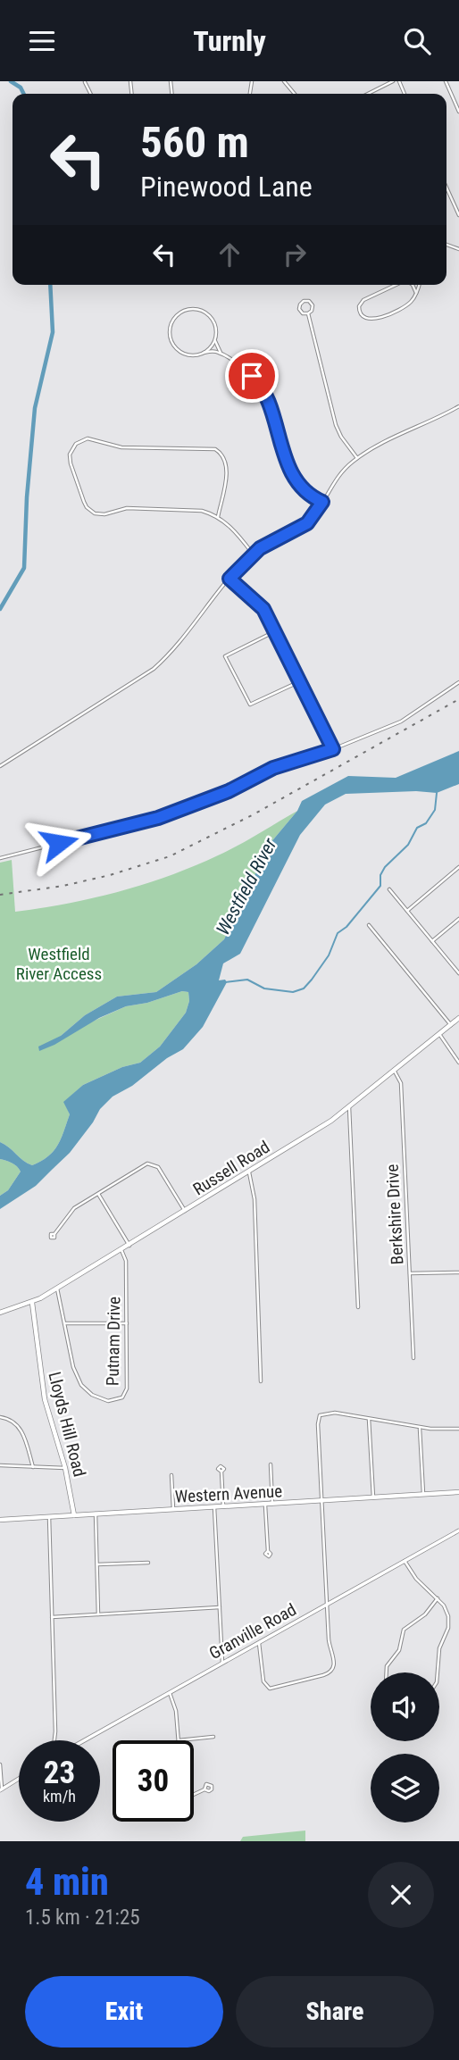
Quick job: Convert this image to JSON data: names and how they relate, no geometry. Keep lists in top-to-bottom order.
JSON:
{
  "streets": {
    "main road": ["Russell Road", "Lloyds Hill Road", "Western Avenue"],
    "street": ["Berkshire Drive", "Putnam Drive", "Granville Road"]
  },
  "crossings": [
    ["Russell Road", "Berkshire Drive"],
    ["Russell Road", "Putnam Drive"],
    ["Russell Road", "Lloyds Hill Road"],
    ["Lloyds Hill Road", "Western Avenue"]
  ],
  "water": ["Westfield River"],
  "parks": ["Westfield River Access"],
  "page": {
    "header": "Turnly",
    "turn": ["560 m", "Pinewood Lane"],
    "speed": "23 km/h",
    "limit": "30",
    "heading": ["4 min", "1.5 km · 21:25"],
    "buttons": ["Exit", "Share"]
  }
}
